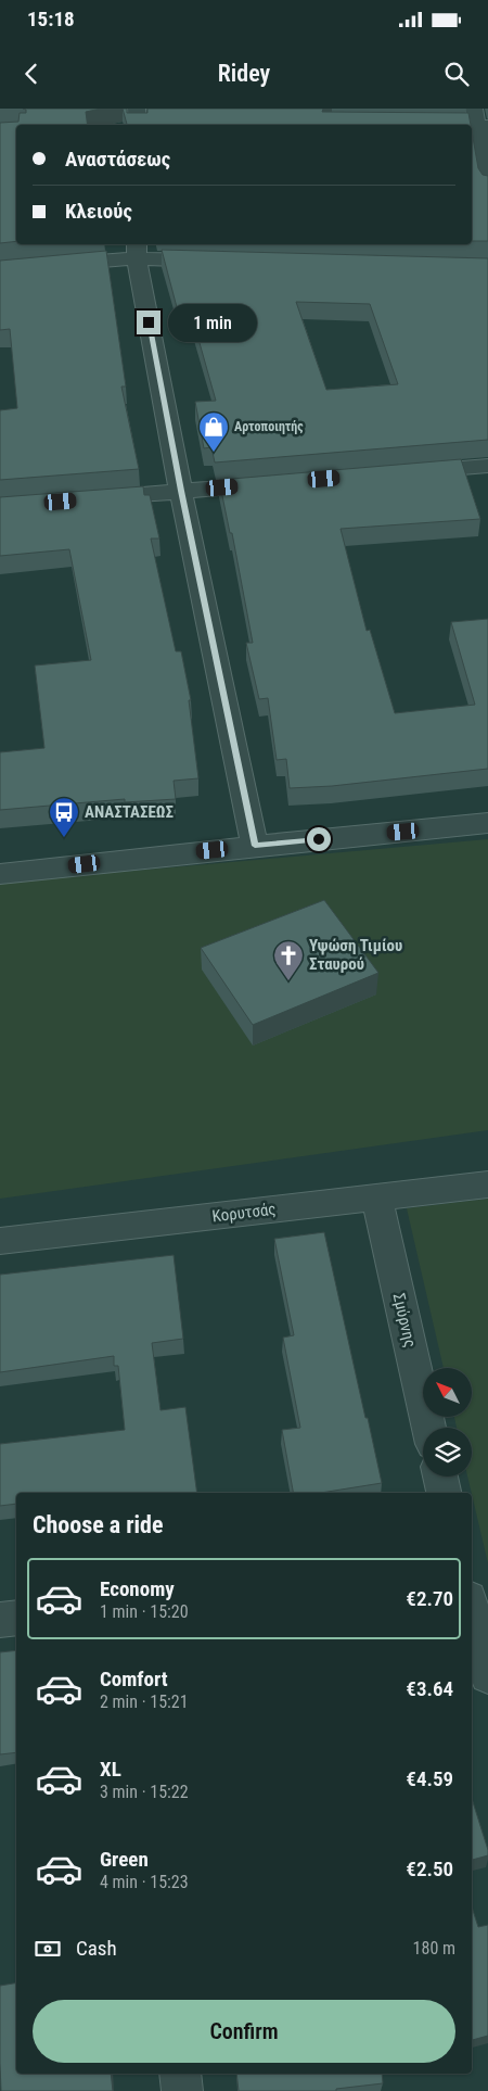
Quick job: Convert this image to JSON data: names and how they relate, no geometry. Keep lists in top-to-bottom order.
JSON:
{
  "streets": {
    "street": ["Κορυτσάς", "Σμύρνης"]
  },
  "crossings": [
    ["Κορυτσάς", "Σμύρνης"]
  ],
  "places": {
    "shop": ["Αρτοποιητής"],
    "bus stop": ["ΑΝΑΣΤΑΣΕΩΣ"],
    "church": ["Υψώση Τιμίου Σταυρού"]
  },
  "north": "top left",
  "page": {
    "status": "15:18",
    "header": "Ridey",
    "banner": ["Αναστάσεως", "Κλειούς"],
    "bubble": "1 min",
    "heading": "Choose a ride",
    "list": [
      {
        "name": "Economy",
        "note": "1 min · 15:20",
        "value": "€2.70"
      },
      {
        "name": "Comfort",
        "note": "2 min · 15:21",
        "value": "€3.64"
      },
      {
        "name": "XL",
        "note": "3 min · 15:22",
        "value": "€4.59"
      },
      {
        "name": "Green",
        "note": "4 min · 15:23",
        "value": "€2.50"
      }
    ],
    "pay": ["Cash", "180 m"],
    "buttons": "Confirm"
  }
}
